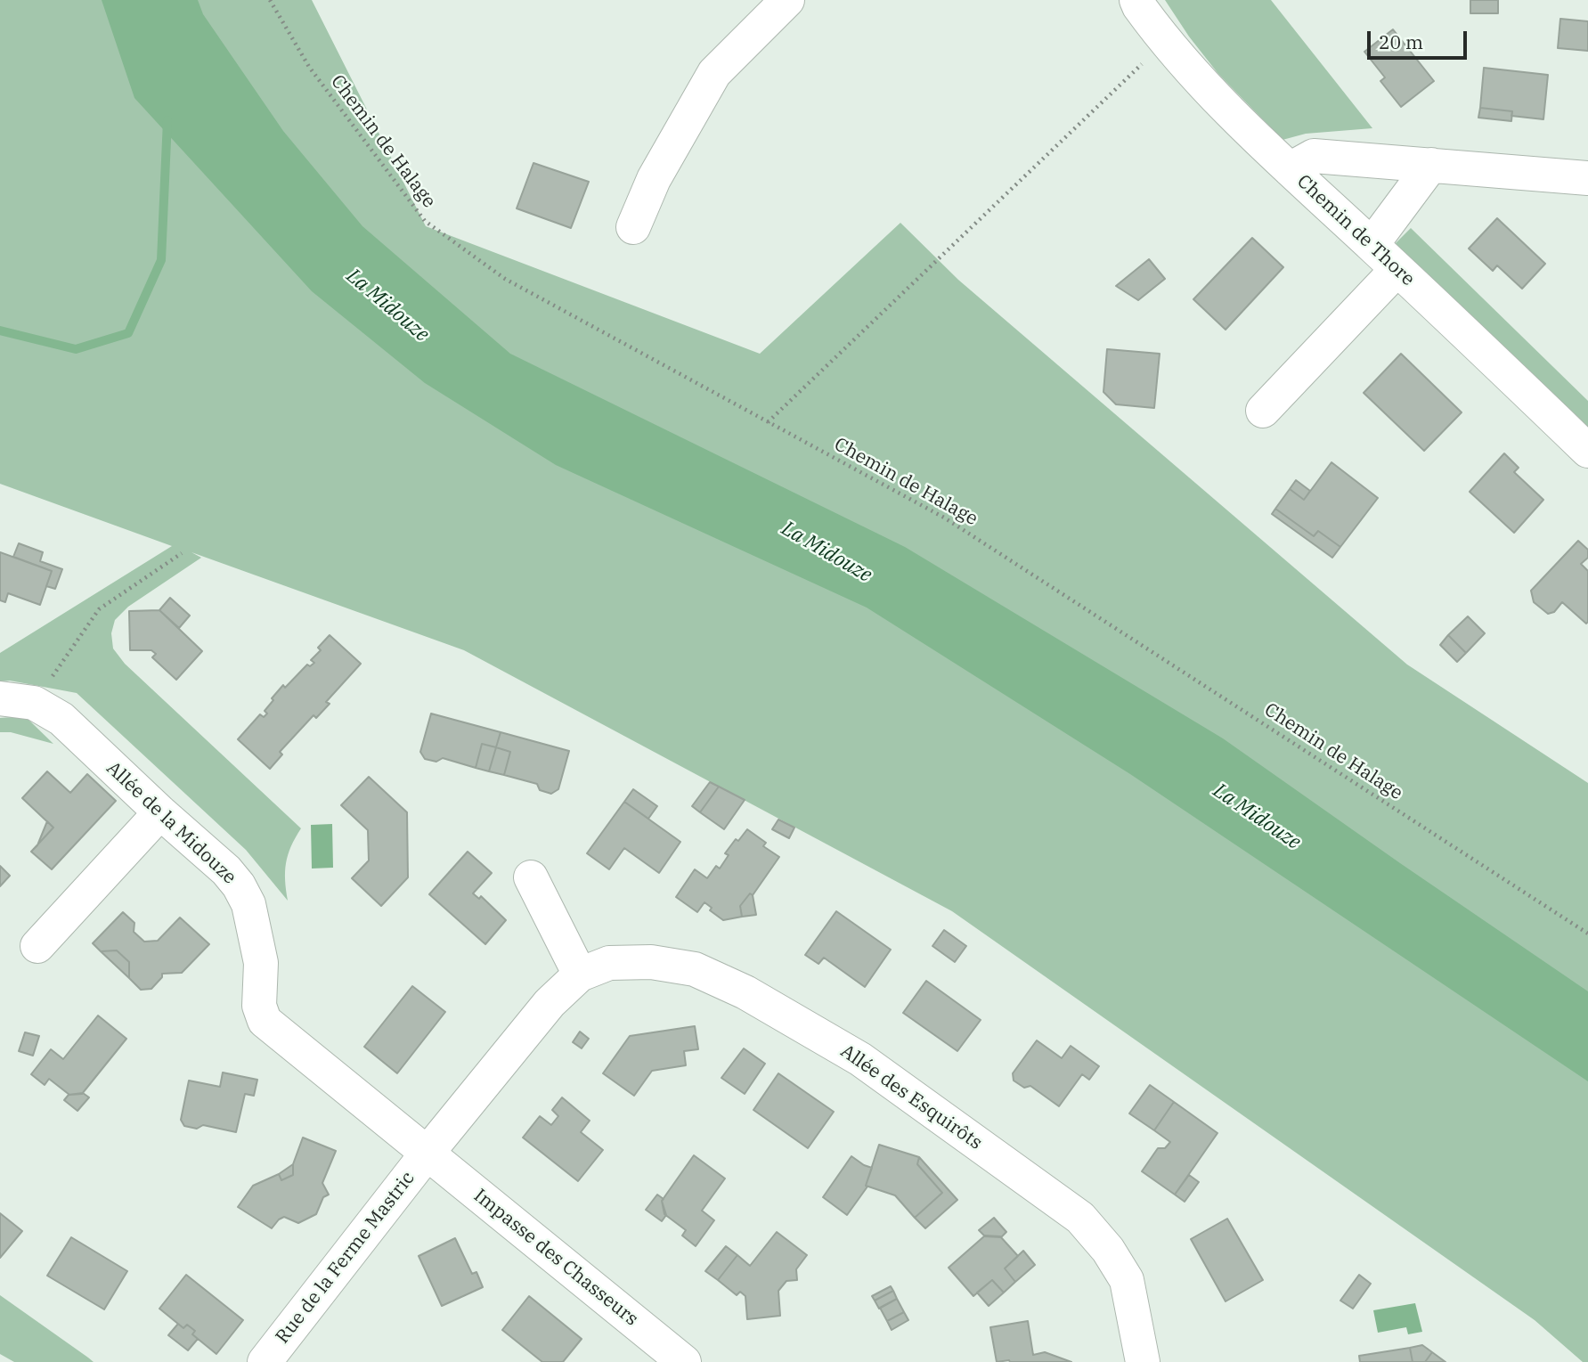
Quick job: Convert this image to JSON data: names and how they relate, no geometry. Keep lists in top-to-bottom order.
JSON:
{
  "streets": {
    "street": [
      "Chemin de Thore",
      "Allée de la Midouze",
      "Allée des Esquirôts",
      "Rue de la Ferme Mastric",
      "Impasse des Chasseurs"
    ],
    "path": ["Chemin de Halage"]
  },
  "crossings": [
    ["Allée de la Midouze", "Allée des Esquirôts"],
    ["Allée de la Midouze", "Rue de la Ferme Mastric"],
    ["Allée de la Midouze", "Impasse des Chasseurs"],
    ["Allée des Esquirôts", "Rue de la Ferme Mastric"],
    ["Allée des Esquirôts", "Impasse des Chasseurs"],
    ["Rue de la Ferme Mastric", "Impasse des Chasseurs"]
  ],
  "water": ["La Midouze"],
  "scale_bar": "20 m"
}
